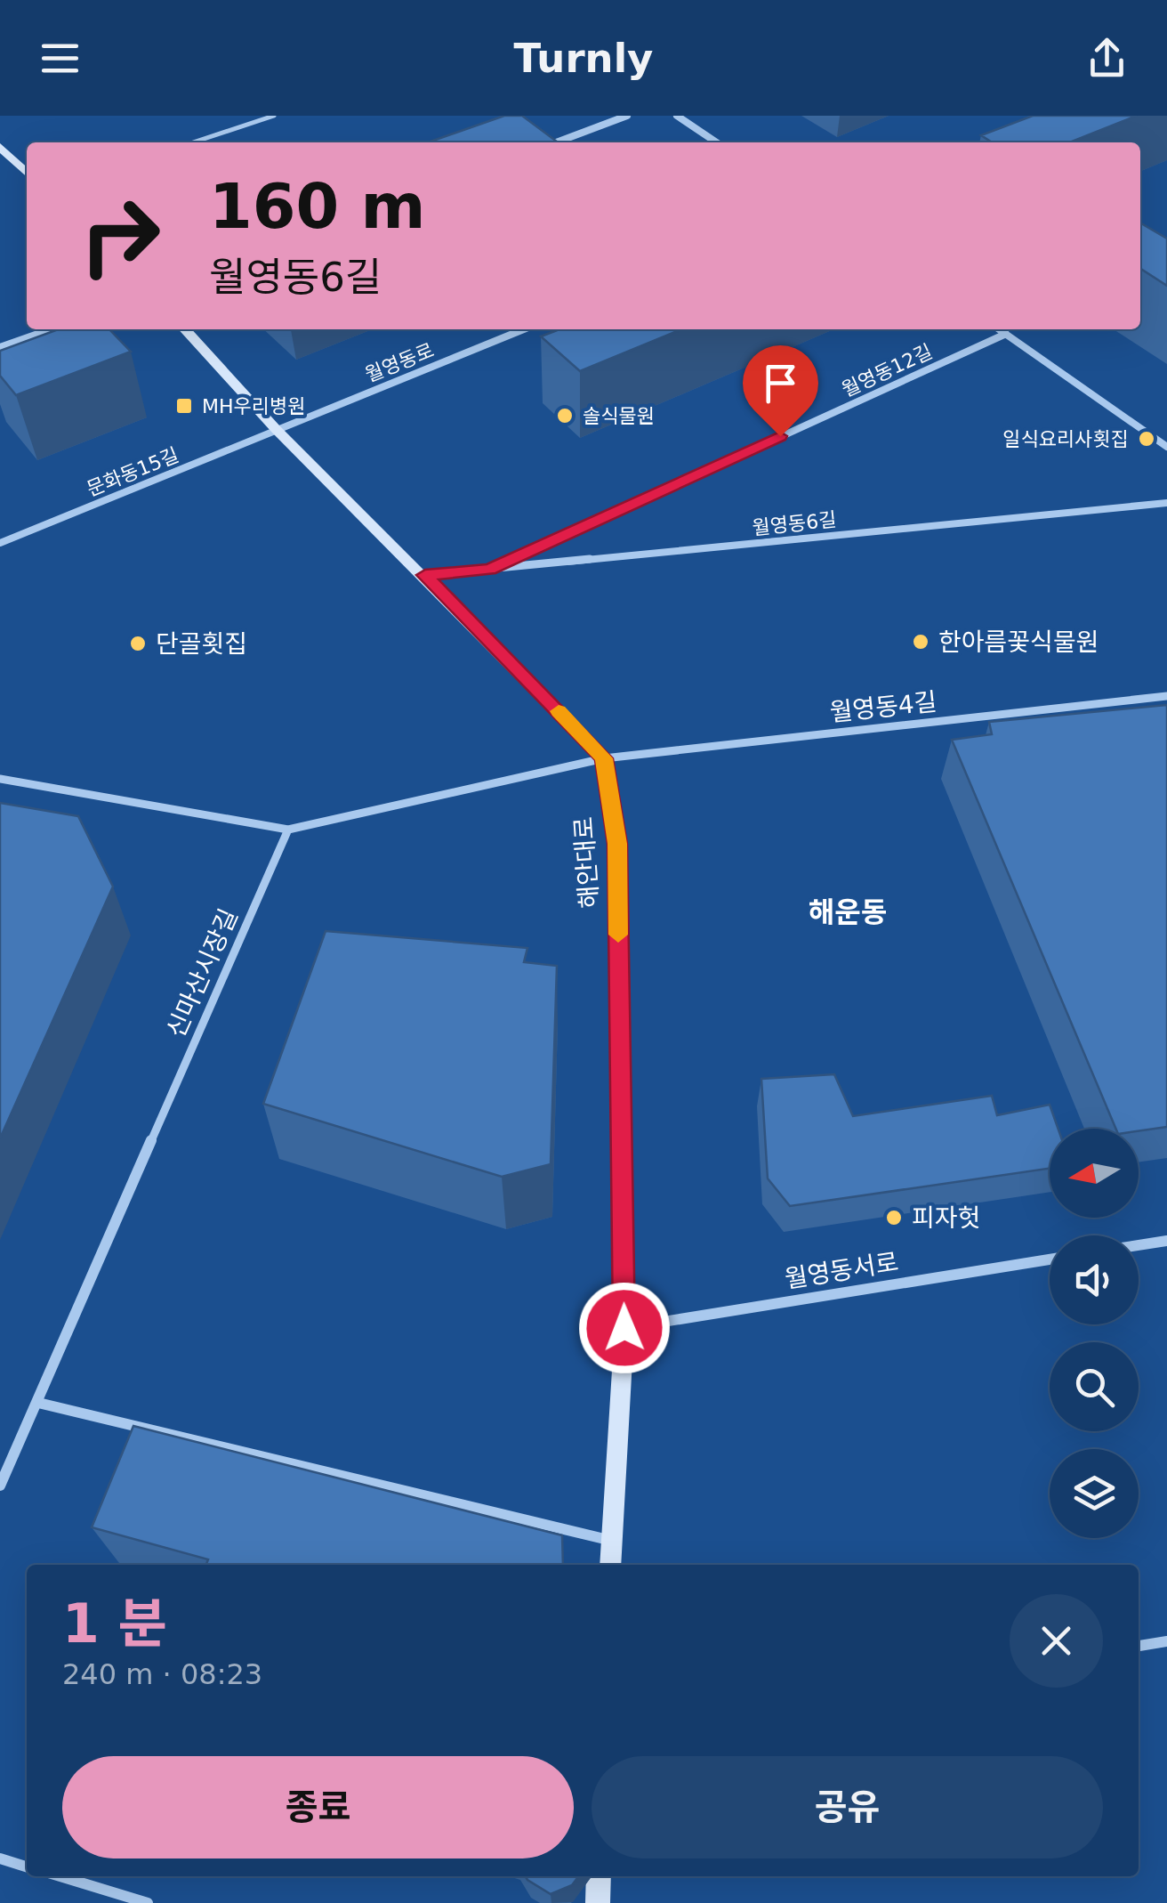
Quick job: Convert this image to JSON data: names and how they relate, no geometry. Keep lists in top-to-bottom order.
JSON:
{
  "streets": {
    "main road": ["해안대로"],
    "street": [
      "월영동로",
      "월영동12길",
      "문화동15길",
      "월영동6길",
      "월영동4길",
      "신마산시장길",
      "월영동서로"
    ]
  },
  "crossings": [
    ["월영동로", "문화동15길"],
    ["월영동12길", "월영동6길"],
    ["월영동4길", "해안대로"],
    ["월영동4길", "신마산시장길"],
    ["해안대로", "월영동서로"]
  ],
  "districts": ["해운동"],
  "places": {
    "transit": ["MH우리병원"],
    "other": [
      "솔식물원",
      "일식요리사횟집",
      "한아름꽃식물원",
      "단골횟집",
      "피자헛"
    ]
  },
  "north": "left",
  "page": {
    "header": "Turnly",
    "turn": ["160 m", "월영동6길"],
    "heading": ["1 분", "240 m · 08:23"],
    "buttons": ["종료", "공유"]
  }
}
